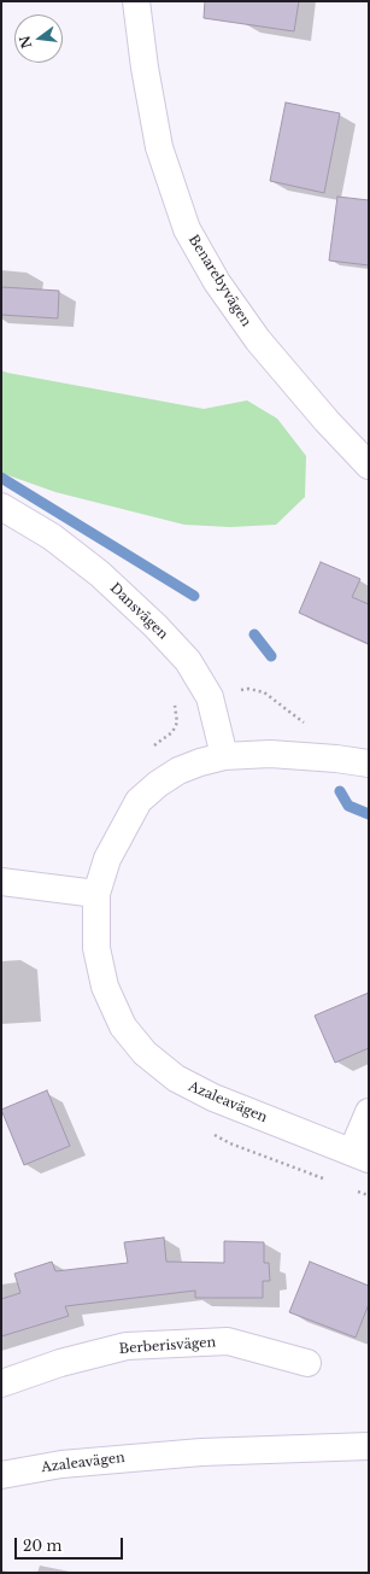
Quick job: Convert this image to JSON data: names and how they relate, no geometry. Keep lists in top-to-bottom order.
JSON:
{
  "streets": {
    "street": [
      "Benarebyvägen",
      "Dansvägen",
      "Azaleavägen",
      "Berberisvägen"
    ]
  },
  "crossings": [
    ["Dansvägen", "Azaleavägen"]
  ],
  "scale_bar": "20 m",
  "north": "left"
}
